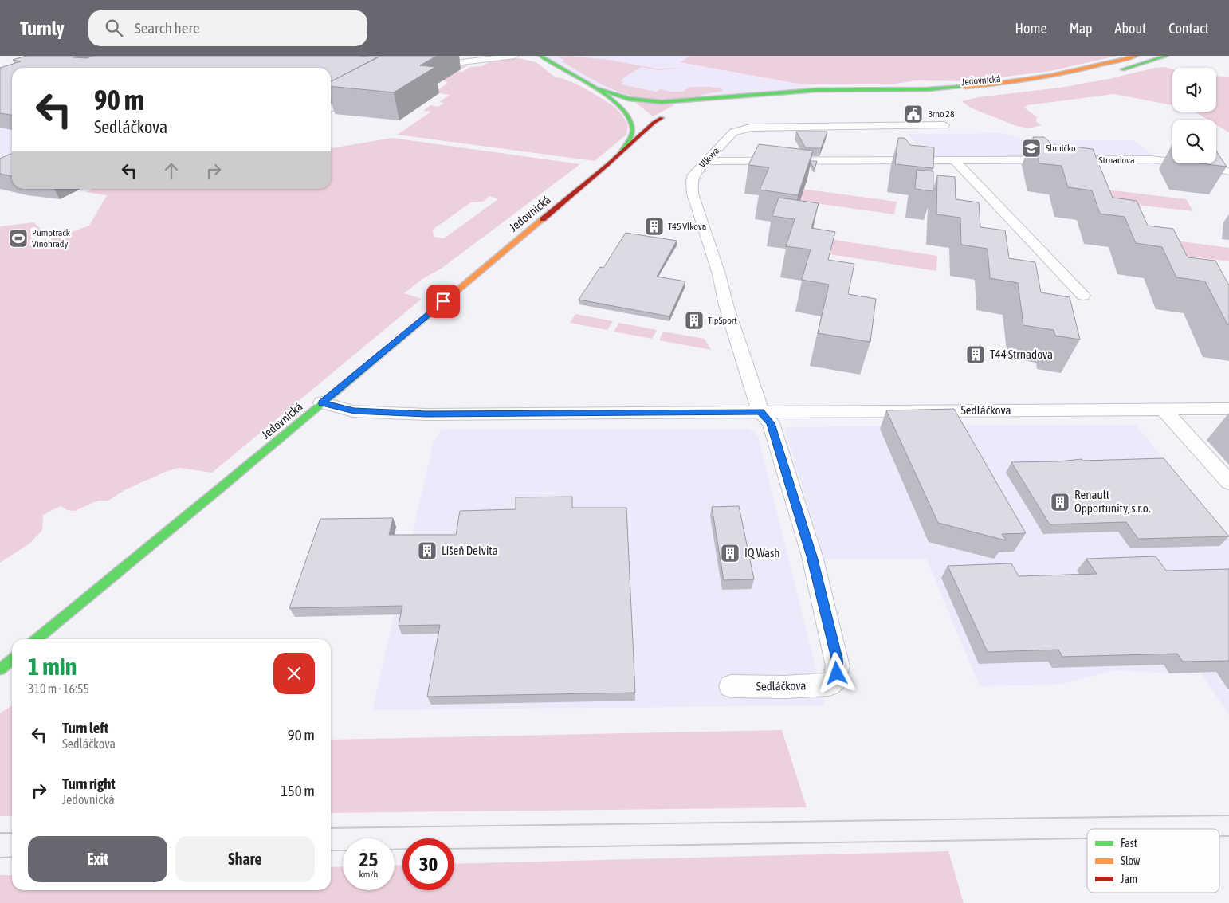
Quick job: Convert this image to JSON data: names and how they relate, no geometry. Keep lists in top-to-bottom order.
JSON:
{
  "streets": {
    "main road": ["Jedovnická"],
    "street": ["Vlkova", "Strnadova", "Sedláčkova"]
  },
  "crossings": [
    ["Jedovnická", "Sedláčkova"],
    ["Vlkova", "Strnadova"],
    ["Vlkova", "Sedláčkova"]
  ],
  "places": {
    "public building": ["Brno 28"],
    "school or university": ["Sluníčko"],
    "building": [
      "T45 Vlkova",
      "TipSport",
      "T44 Strnadova",
      "Renault Opportunity, s.r.o.",
      "Líšeň Delvita",
      "IQ Wash"
    ],
    "sports": ["Pumptrack Vinohrady"]
  },
  "legend": ["Fast", "Slow", "Jam"],
  "page": {
    "header": "Turnly",
    "search": "Search here",
    "nav": [
      "Home",
      "Map",
      "About",
      "Contact"
    ],
    "turn": ["90 m", "Sedláčkova"],
    "heading": ["1 min", "310 m · 16:55"],
    "list": [
      {
        "name": "Turn left",
        "note": "Sedláčkova",
        "value": "90 m"
      },
      {
        "name": "Turn right",
        "note": "Jedovnická",
        "value": "150 m"
      }
    ],
    "buttons": ["Exit", "Share"],
    "speed": "25 km/h",
    "limit": "30"
  }
}
